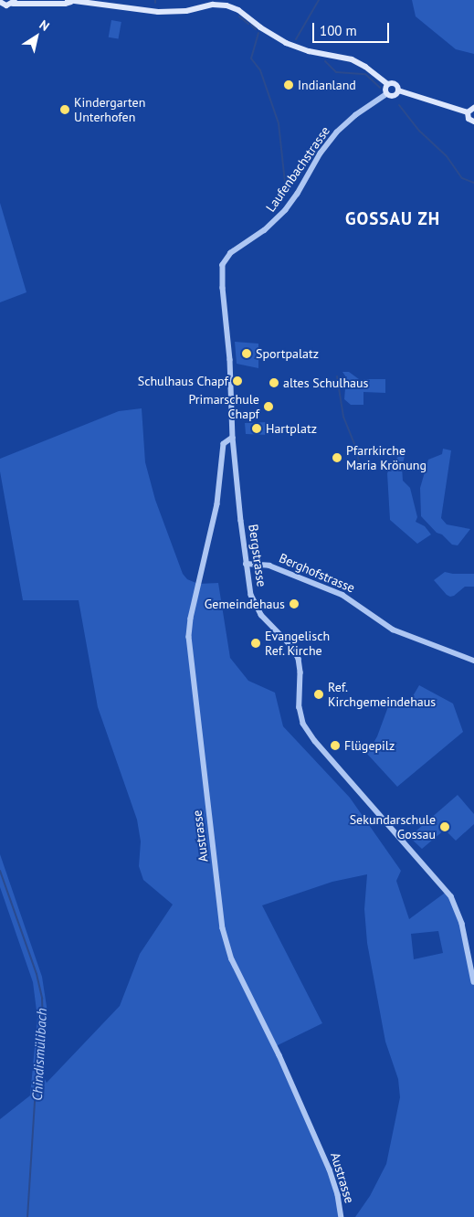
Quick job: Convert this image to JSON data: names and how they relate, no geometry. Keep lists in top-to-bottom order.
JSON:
{
  "streets": {
    "street": [
      "Laufenbachstrasse",
      "Bergstrasse",
      "Berghofstrasse",
      "Austrasse"
    ]
  },
  "crossings": [
    ["Laufenbachstrasse", "Bergstrasse"],
    ["Bergstrasse", "Berghofstrasse"],
    ["Bergstrasse", "Austrasse"]
  ],
  "districts": ["GOSSAU ZH"],
  "water": ["Chindismülibach"],
  "places": [
    "Indianland",
    "Kindergarten Unterhofen",
    "Sportpalatz",
    "Schulhaus Chapf",
    "altes Schulhaus",
    "Primarschule Chapf",
    "Hartplatz",
    "Pfarrkirche Maria Krönung",
    "Gemeindehaus",
    "Evangelisch Ref. Kirche",
    "Ref. Kirchgemeindehaus",
    "Flügepilz",
    "Sekundarschule Gossau"
  ],
  "scale_bar": "100 m",
  "north": "top right"
}
